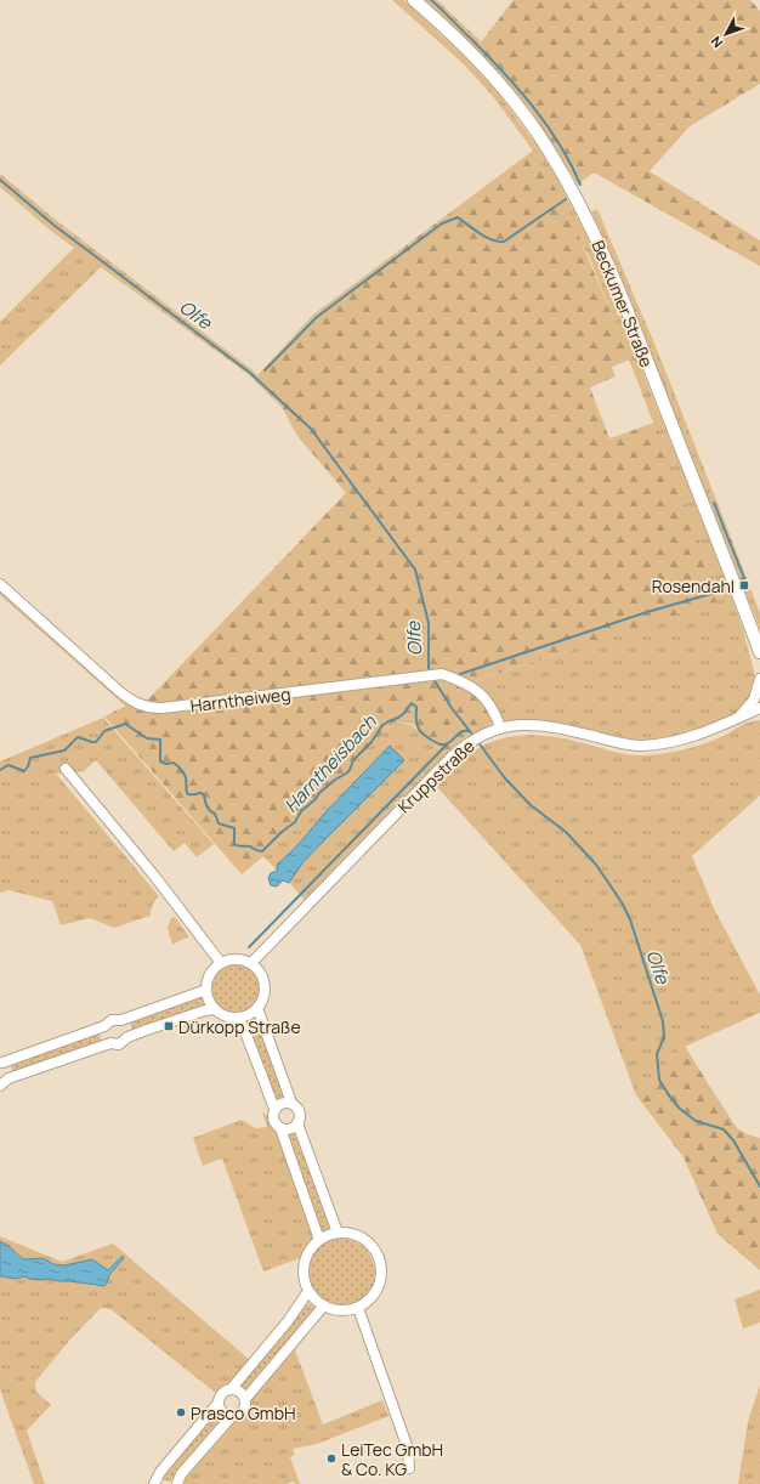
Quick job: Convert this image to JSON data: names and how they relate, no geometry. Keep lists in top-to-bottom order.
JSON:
{
  "streets": {
    "main road": ["Beckumer Straße"],
    "street": ["Harntheiweg", "Kruppstraße"]
  },
  "crossings": [
    ["Harntheiweg", "Kruppstraße"]
  ],
  "water": ["Olfe", "Harntheisbach"],
  "places": {
    "transit": ["Rosendahl", "Dürkopp Straße"],
    "other": ["Prasco GmbH", "LeiTec GmbH & Co. KG"]
  },
  "north": "bottom left"
}
